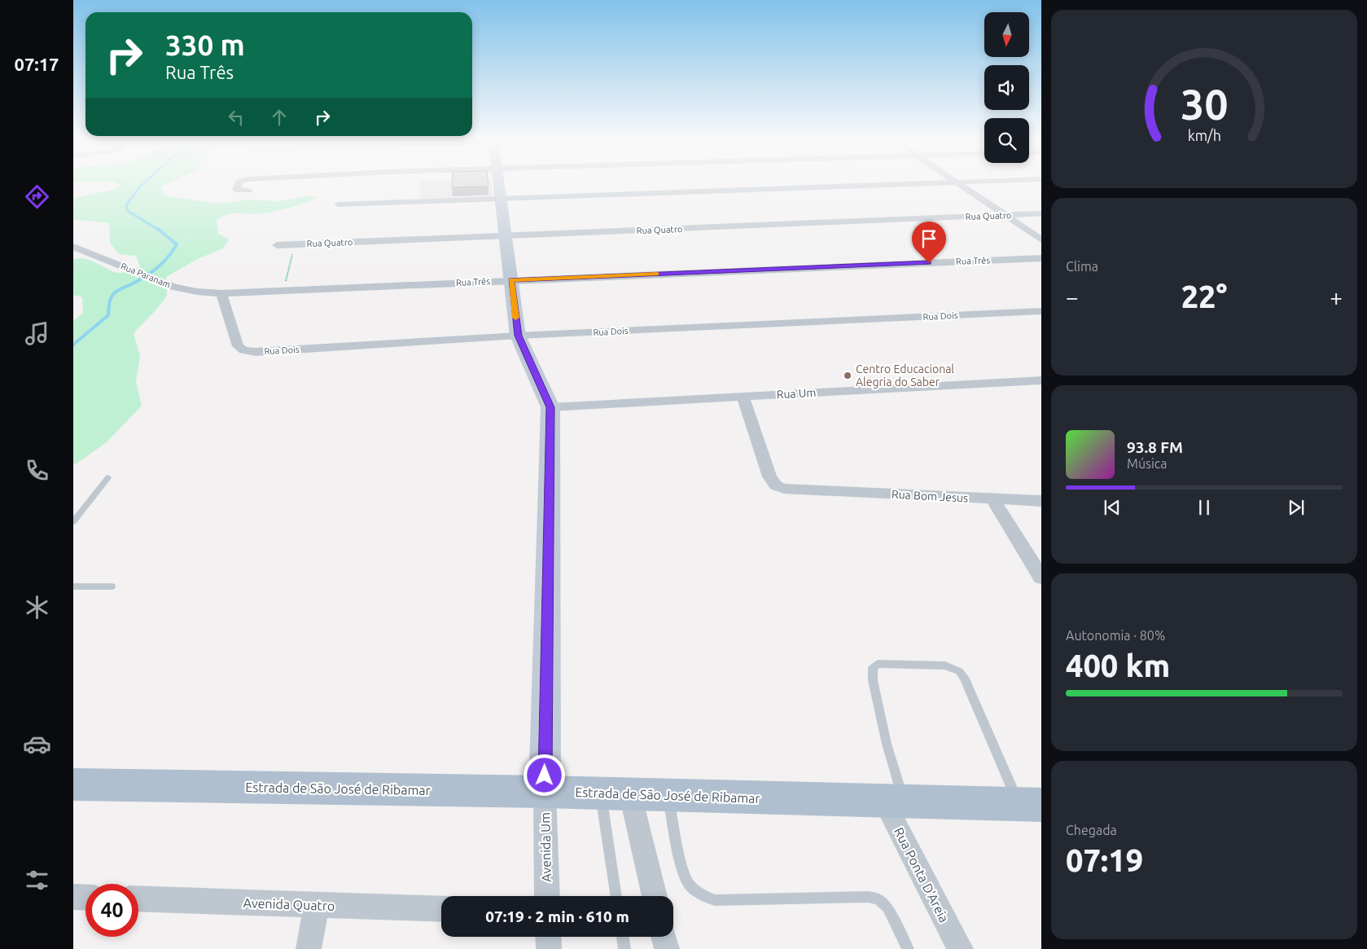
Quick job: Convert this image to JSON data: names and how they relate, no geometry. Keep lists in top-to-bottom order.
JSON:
{
  "streets": {
    "main road": ["Estrada de São José de Ribamar"],
    "street": [
      "Rua Quatro",
      "Rua Três",
      "Rua Paranam",
      "Rua Dois",
      "Rua Um",
      "Rua Bom Jesus",
      "Avenida Um",
      "Rua Ponta D'Areia",
      "Avenida Quatro"
    ]
  },
  "crossings": [
    ["Rua Três", "Rua Paranam"],
    ["Rua Três", "Rua Dois"],
    ["Rua Paranam", "Rua Dois"],
    ["Rua Um", "Rua Bom Jesus"],
    ["Estrada de São José de Ribamar", "Avenida Um"],
    ["Estrada de São José de Ribamar", "Rua Ponta D'Areia"]
  ],
  "places": ["Centro Educacional Alegria do Saber"],
  "north": "bottom",
  "page": {
    "tabs": "07:17",
    "turn": ["330 m", "Rua Três"],
    "tile": [
      "Clima",
      ["Autonomia · 80%", "400 km"],
      ["Chegada", "07:19"]
    ],
    "heat": ["−", "22°", "+"],
    "song": ["93.8 FM", "Música"],
    "limit": "40",
    "trip": "07:19 · 2 min · 610 m",
    "gauge": ["30", "km/h"]
  }
}
